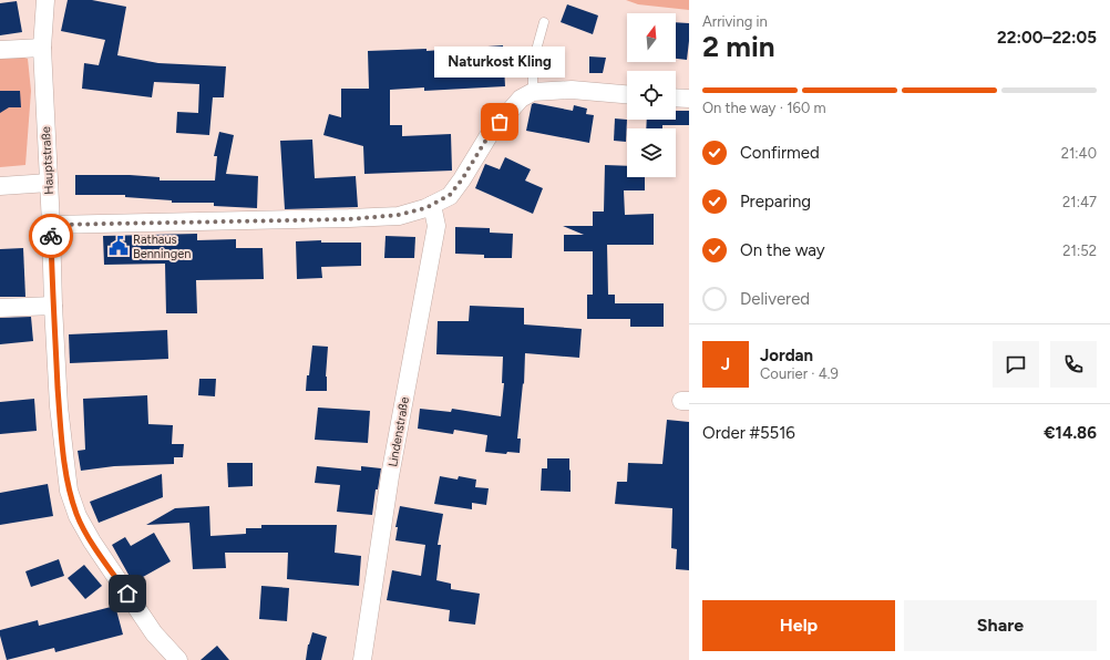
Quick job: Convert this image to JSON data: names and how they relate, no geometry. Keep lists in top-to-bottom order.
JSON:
{
  "streets": {
    "street": ["Hauptstraße", "Lindenstraße"]
  },
  "places": {
    "other": ["Naturkost Kling"],
    "public building": ["Rathaus Benningen"]
  },
  "north": "top",
  "page": {
    "heading": ["2 min", "Arriving in", "22:00–22:05"],
    "panel": [
      "Jordan",
      "Courier · 4.9",
      "Order #5516",
      "€14.86"
    ],
    "bubble": "Naturkost Kling",
    "bar": "On the way · 160 m",
    "list": [
      ["Confirmed", "21:40"],
      ["Preparing", "21:47"],
      ["On the way", "21:52"],
      "Delivered"
    ],
    "round": "J",
    "buttons": ["Help", "Share"]
  }
}
